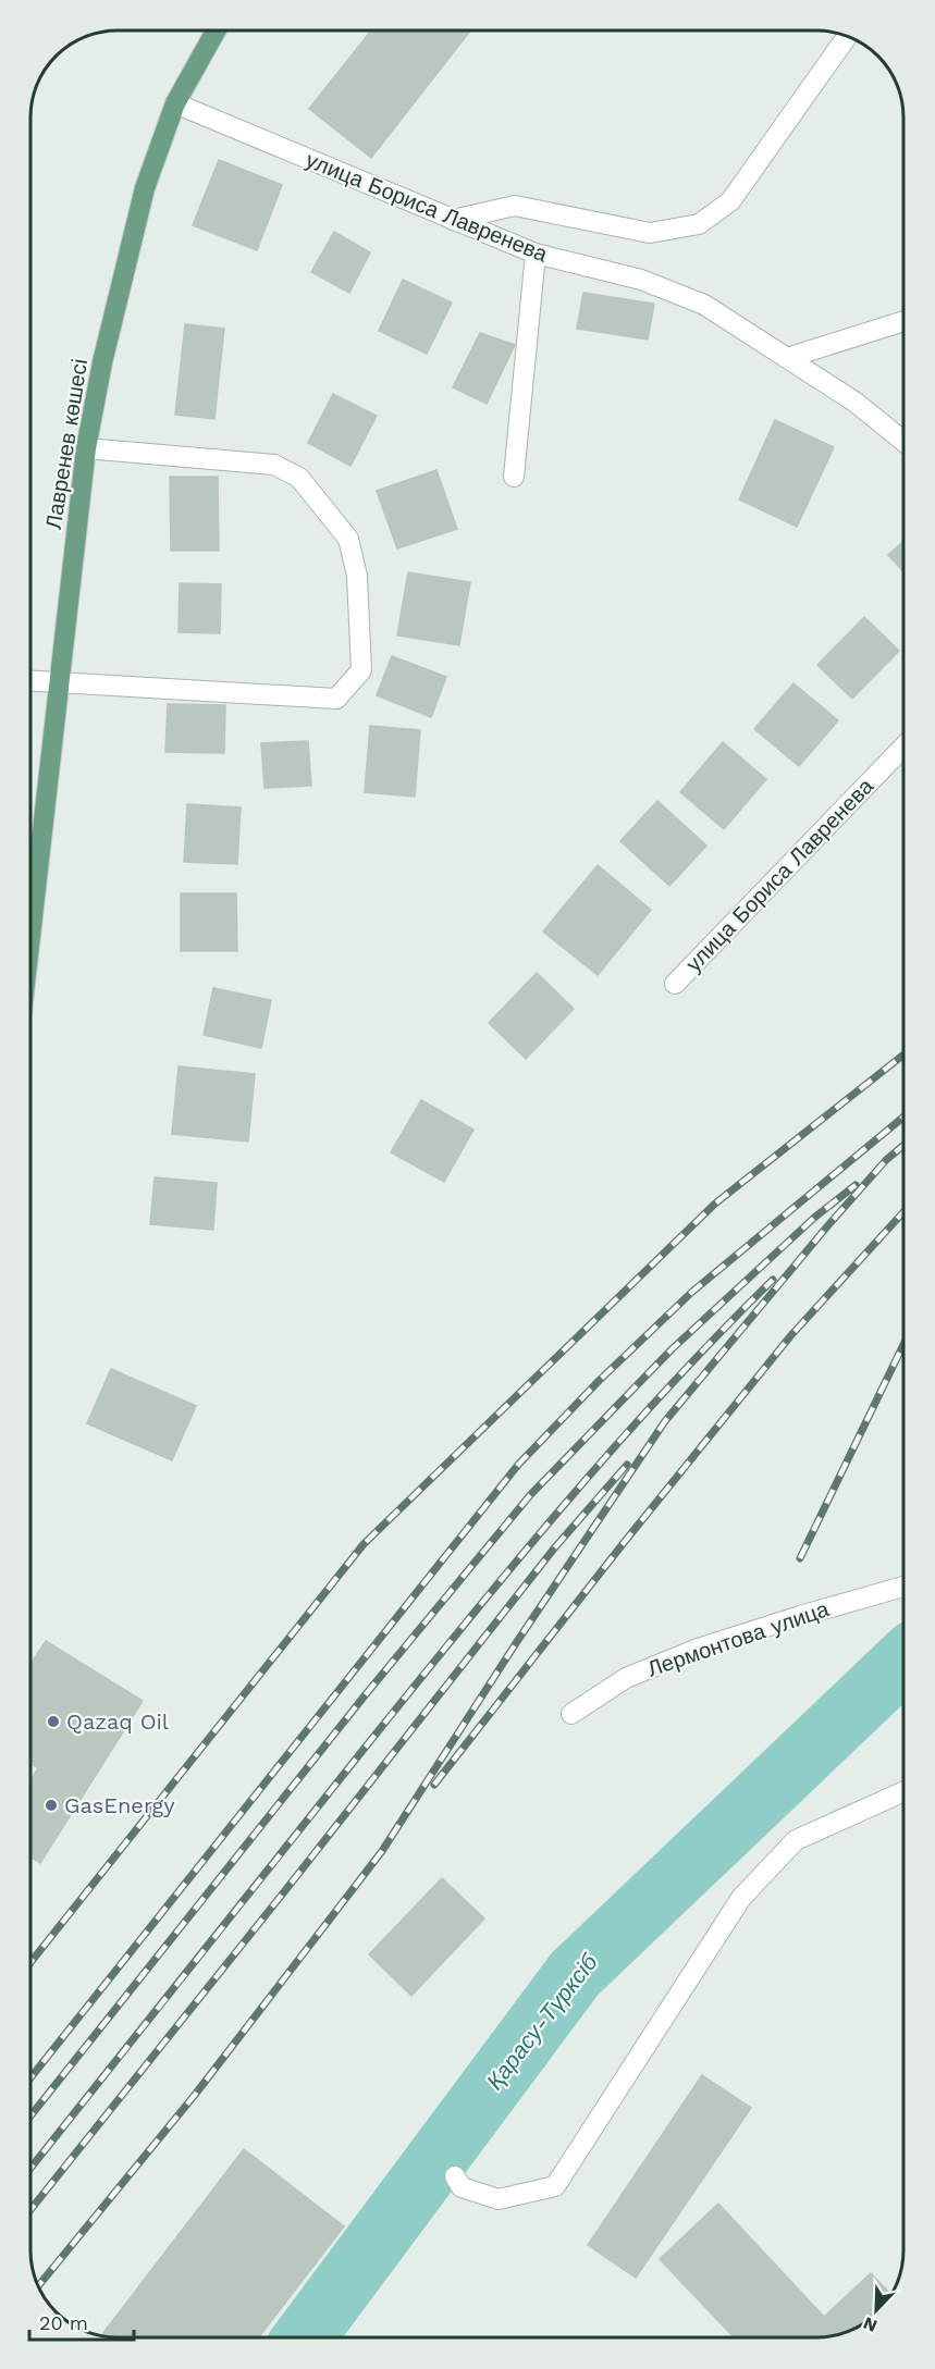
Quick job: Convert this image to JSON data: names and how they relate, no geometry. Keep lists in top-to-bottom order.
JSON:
{
  "streets": {
    "main road": ["Лавренев көшесі"],
    "street": ["улица Бориса Лавренева", "Лермонтова улица"]
  },
  "crossings": [
    ["улица Бориса Лавренева", "Лавренев көшесі"]
  ],
  "water": ["Қарасу-Түрксіб"],
  "places": ["Qazaq Oil", "GasEnergy"],
  "scale_bar": "20 m",
  "north": "bottom left"
}
